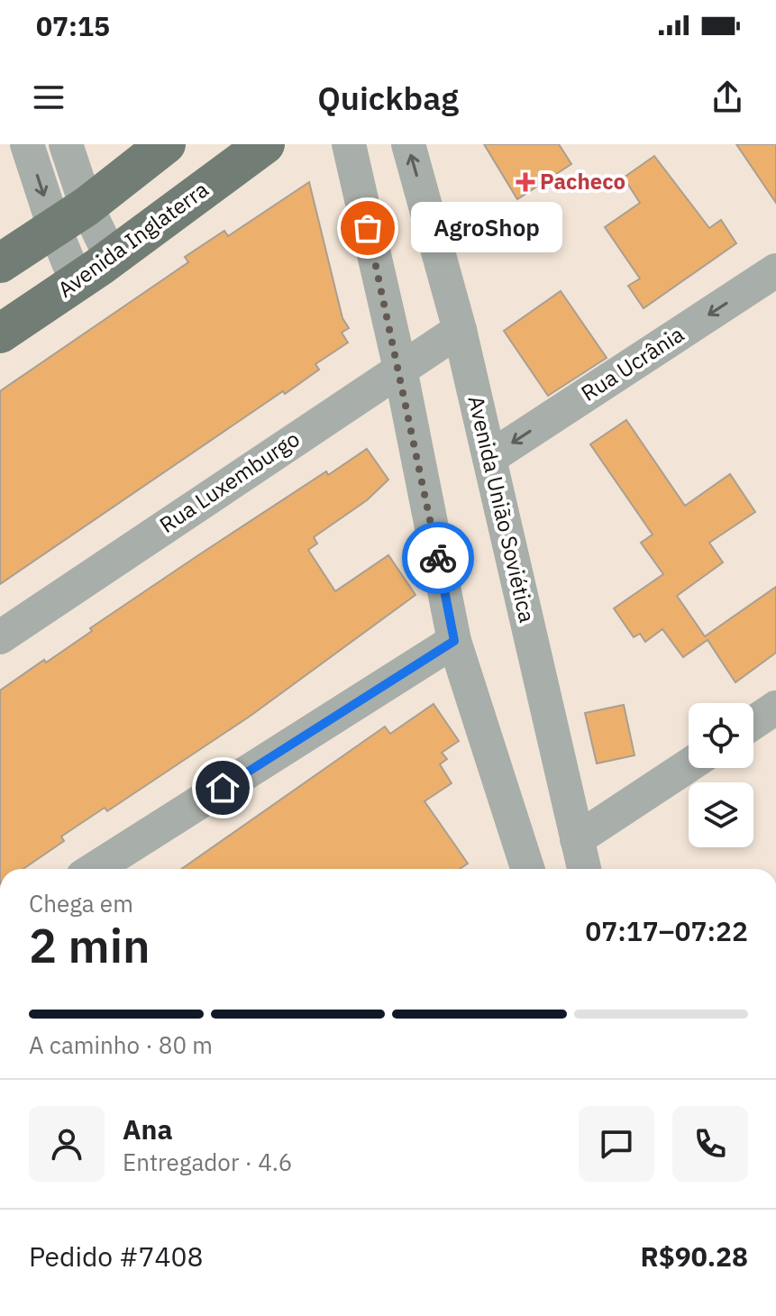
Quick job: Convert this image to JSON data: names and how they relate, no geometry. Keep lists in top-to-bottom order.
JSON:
{
  "streets": {
    "main road": ["Avenida Inglaterra"],
    "street": ["Rua Ucrânia", "Rua Luxemburgo", "Avenida União Soviética"]
  },
  "crossings": [
    ["Rua Ucrânia", "Avenida União Soviética"],
    ["Rua Luxemburgo", "Avenida União Soviética"]
  ],
  "one_way": ["Rua Ucrânia"],
  "places": {
    "health": ["Pacheco"],
    "other": ["AgroShop"]
  },
  "page": {
    "status": "07:15",
    "header": "Quickbag",
    "bubble": "AgroShop",
    "heading": ["2 min", "Chega em", "07:17–07:22"],
    "panel": [
      "Ana",
      "Entregador · 4.6",
      "Pedido #7408",
      "R$90.28"
    ],
    "bar": "A caminho · 80 m"
  }
}
